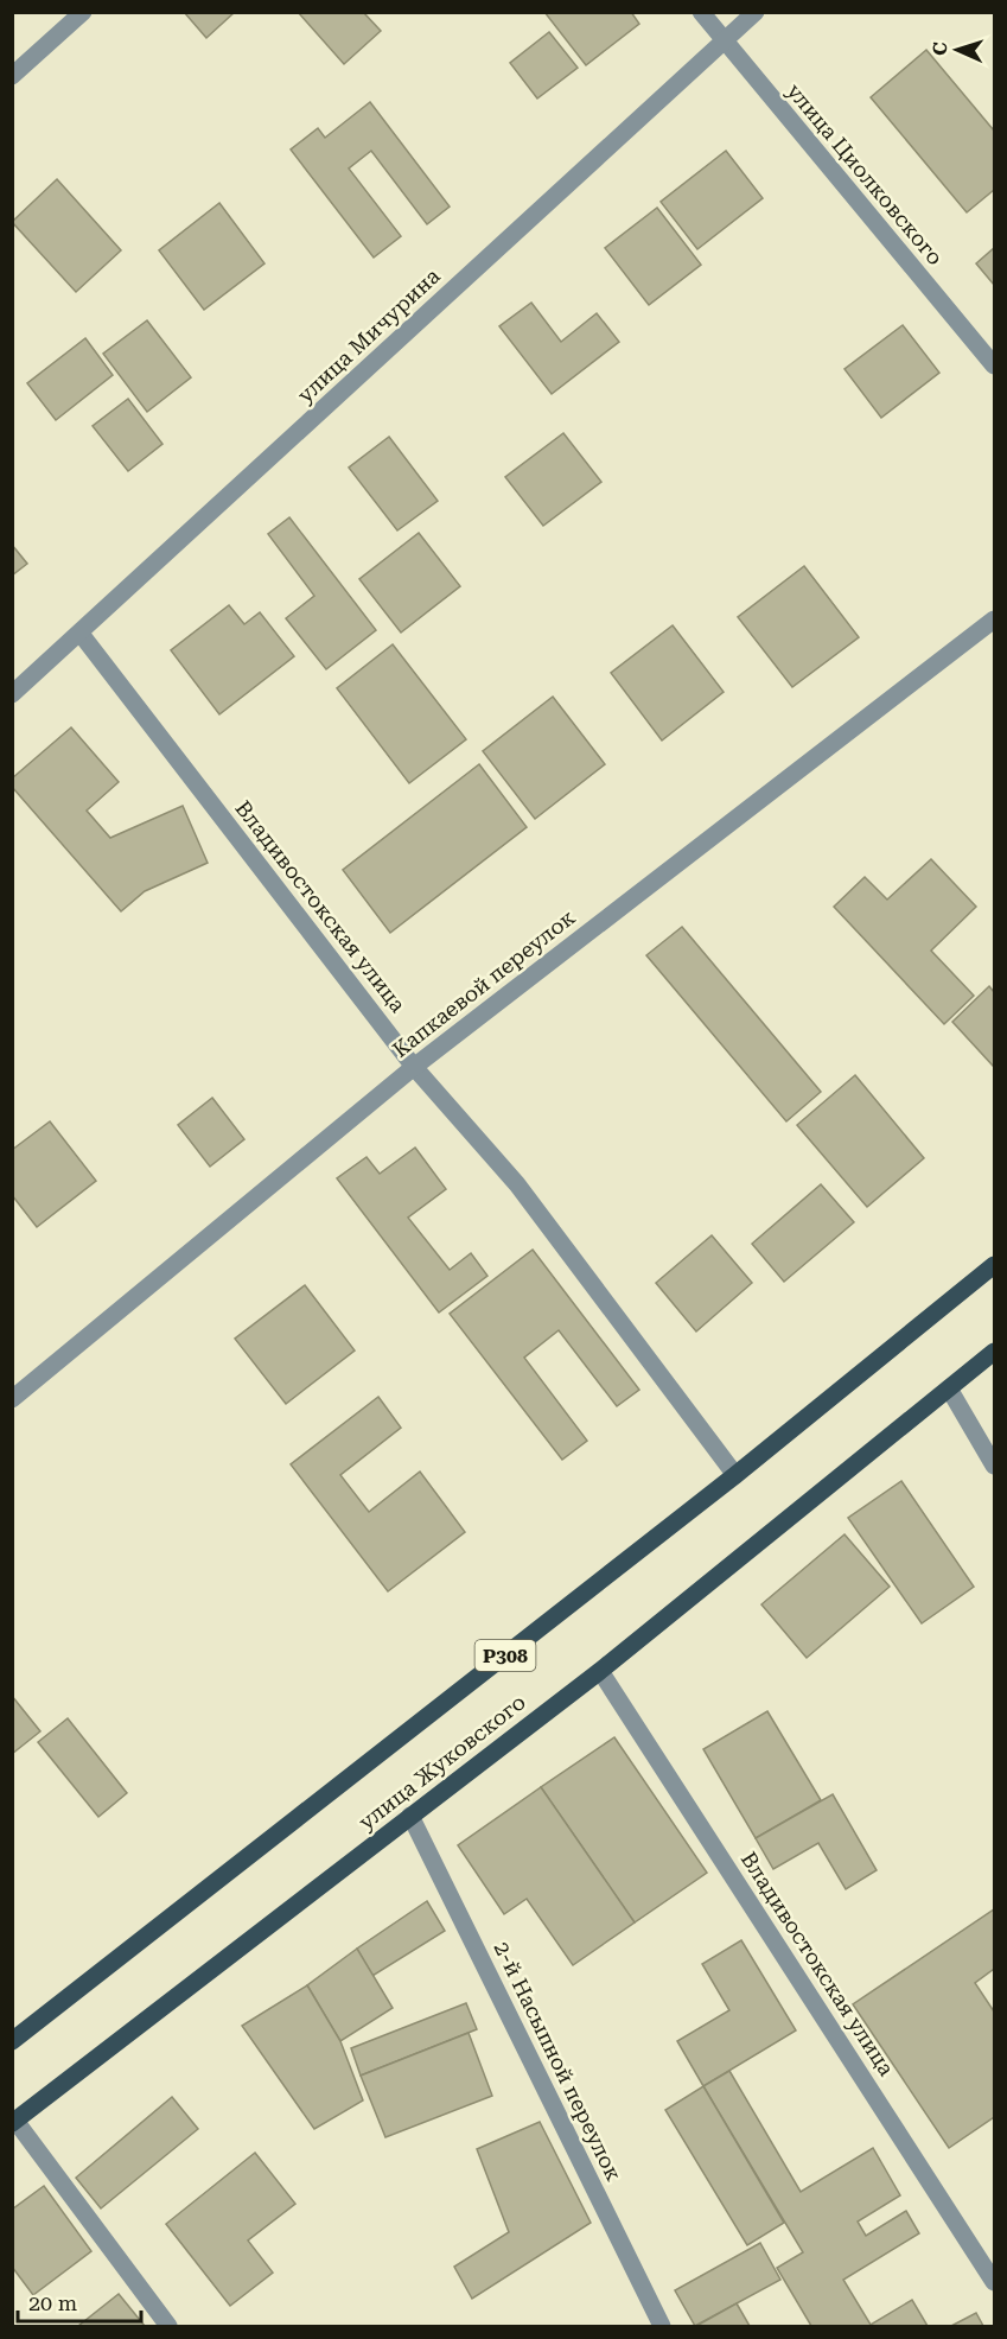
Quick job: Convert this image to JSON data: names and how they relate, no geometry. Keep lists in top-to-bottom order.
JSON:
{
  "streets": {
    "main road": ["P308", "улица Жуковского"],
    "street": [
      "улица Циолковского",
      "улица Мичурина",
      "Владивостокская улица",
      "Капкаевой переулок",
      "2-й Насыпной переулок"
    ]
  },
  "crossings": [
    ["улица Циолковского", "улица Мичурина"],
    ["улица Мичурина", "Владивостокская улица"],
    ["Владивостокская улица", "Капкаевой переулок"],
    ["Владивостокская улица", "P308"],
    ["Владивостокская улица", "улица Жуковского"],
    ["улица Жуковского", "2-й Насыпной переулок"]
  ],
  "scale_bar": "20 m",
  "north": "left"
}
